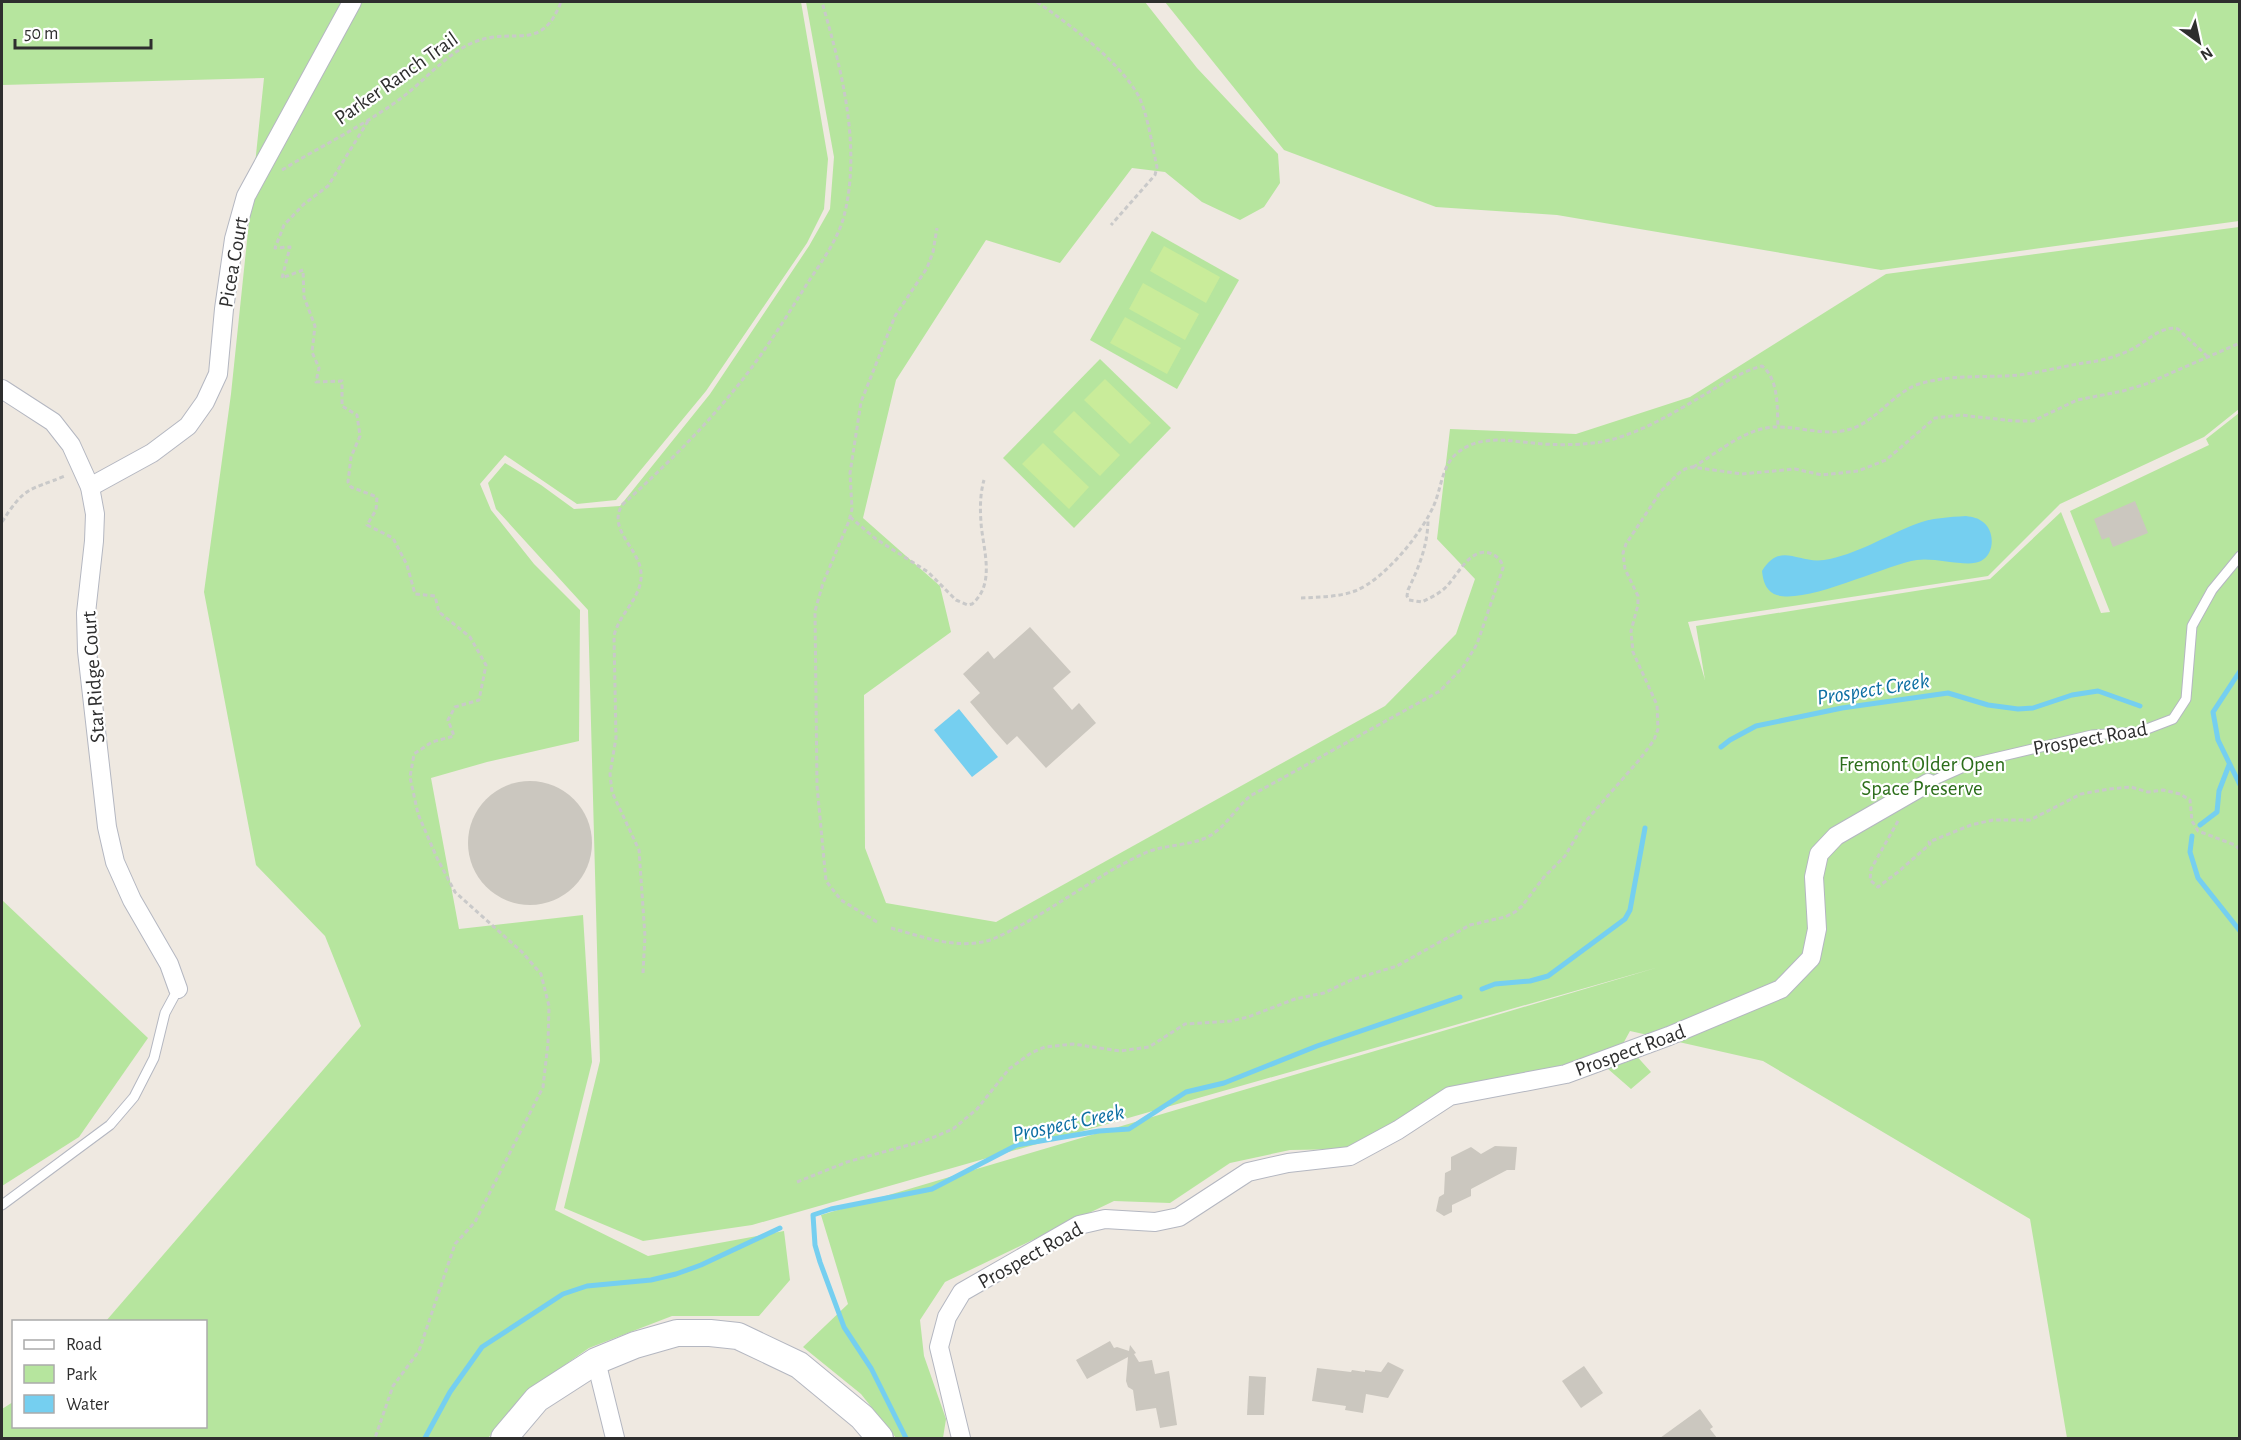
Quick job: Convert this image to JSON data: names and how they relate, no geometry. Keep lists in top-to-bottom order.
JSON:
{
  "streets": {
    "street": ["Picea Court", "Star Ridge Court", "Prospect Road"],
    "path": ["Parker Ranch Trail"]
  },
  "crossings": [
    ["Picea Court", "Star Ridge Court"]
  ],
  "water": ["Prospect Creek"],
  "parks": ["Fremont Older Open Space Preserve"],
  "legend": ["Road", "Park", "Water"],
  "scale_bar": "50 m",
  "north": "bottom right"
}
